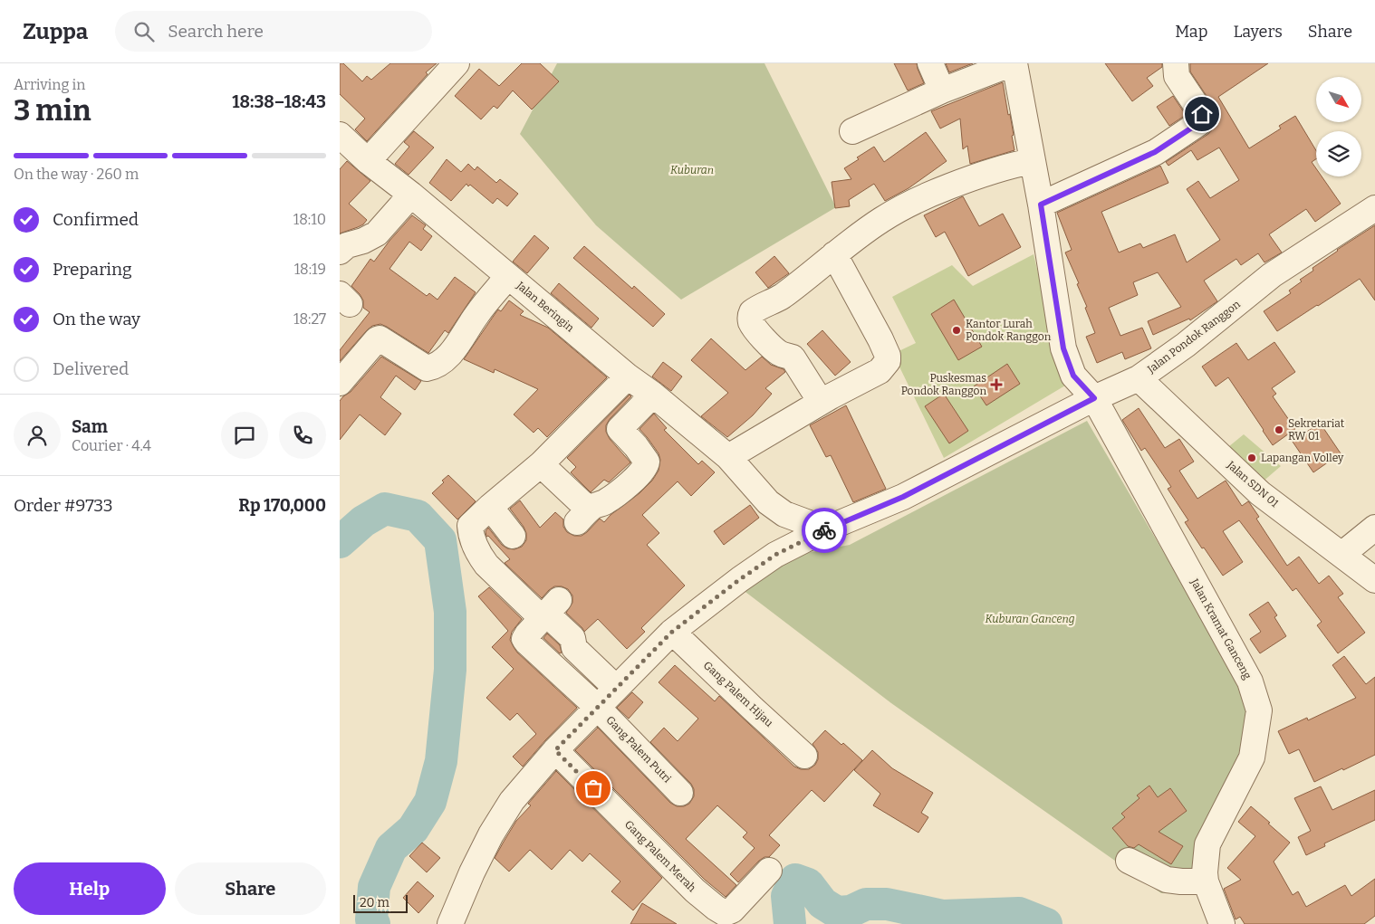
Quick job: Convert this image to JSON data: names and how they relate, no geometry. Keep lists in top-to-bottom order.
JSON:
{
  "streets": {
    "street": [
      "Jalan Beringin",
      "Jalan Pondok Ranggon",
      "Jalan SDN 01",
      "Jalan Kramat Ganceng",
      "Gang Palem Hijau",
      "Gang Palem Putri",
      "Gang Palem Merah"
    ]
  },
  "crossings": [
    ["Jalan Pondok Ranggon", "Jalan SDN 01"],
    ["Jalan Pondok Ranggon", "Jalan Kramat Ganceng"]
  ],
  "parks": ["Kuburan", "Kuburan Ganceng"],
  "places": {
    "other": ["Kantor Lurah Pondok Ranggon", "Sekretariat RW 01", "Lapangan Volley"],
    "health": ["Puskesmas Pondok Ranggon"]
  },
  "scale_bar": "20 m",
  "north": "bottom right",
  "page": {
    "header": "Zuppa",
    "search": "Search here",
    "nav": ["Map", "Layers", "Share"],
    "heading": ["3 min", "Arriving in", "18:38–18:43"],
    "panel": [
      "Sam",
      "Courier · 4.4",
      "Order #9733",
      "Rp 170,000"
    ],
    "bar": "On the way · 260 m",
    "list": [
      ["Confirmed", "18:10"],
      ["Preparing", "18:19"],
      ["On the way", "18:27"],
      "Delivered"
    ],
    "buttons": ["Help", "Share"],
    "scale": "20 m"
  }
}
